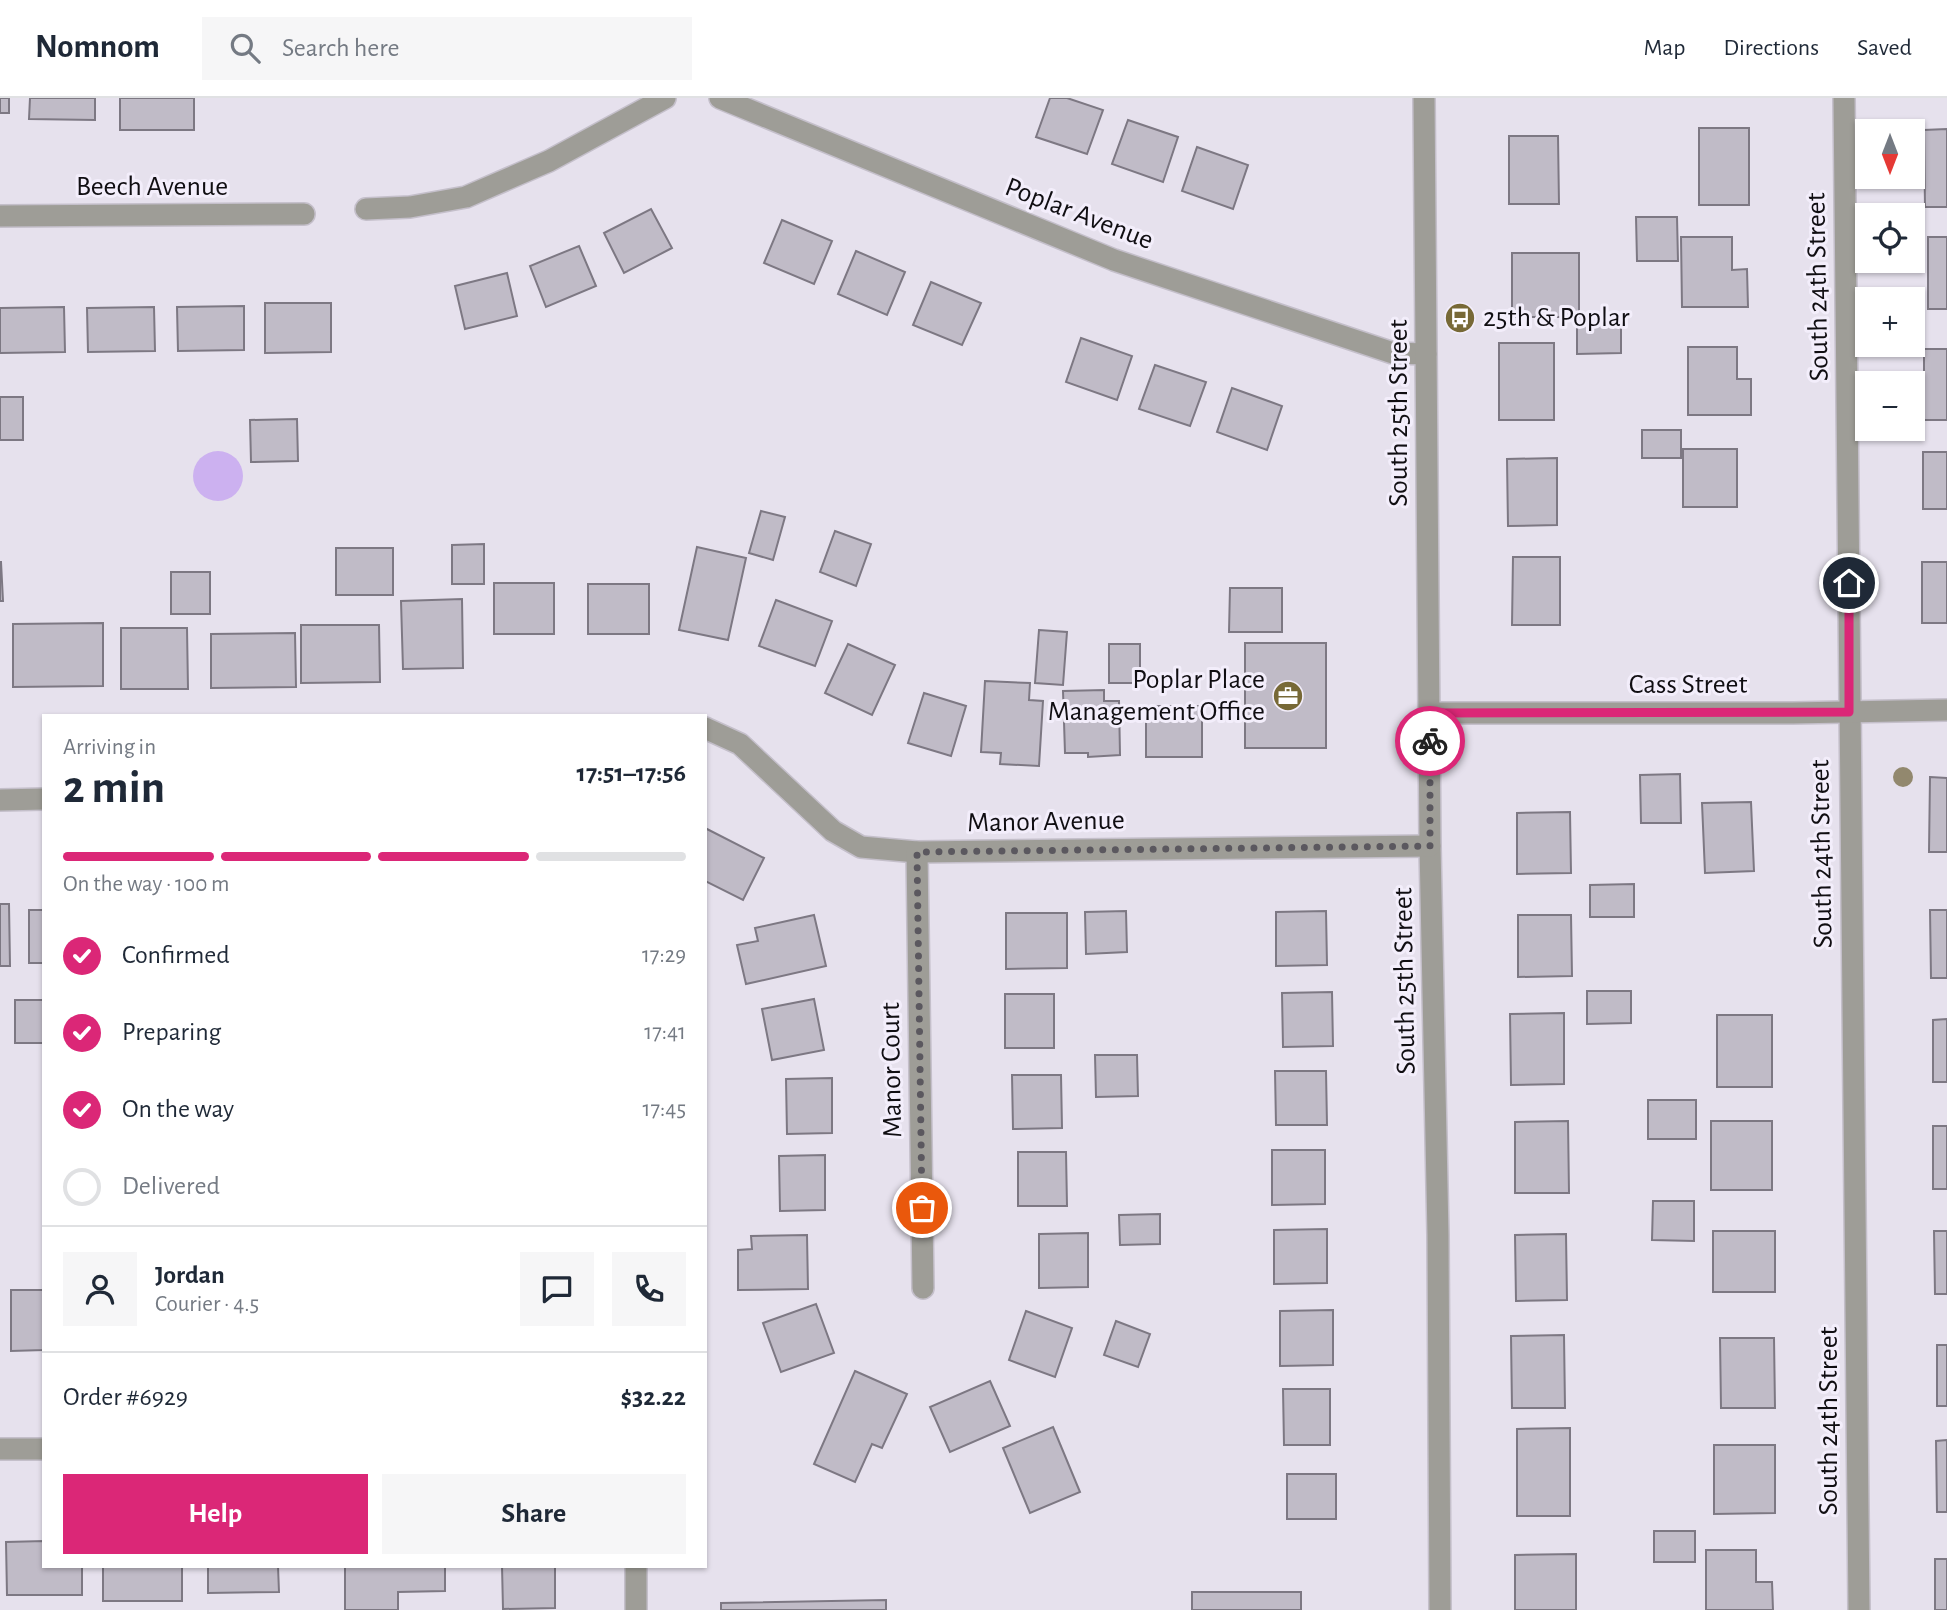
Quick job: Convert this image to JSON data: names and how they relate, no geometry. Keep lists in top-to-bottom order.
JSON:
{
  "streets": {
    "street": [
      "Beech Avenue",
      "Poplar Avenue",
      "South 24th Street",
      "South 25th Street",
      "Cass Street",
      "Manor Avenue",
      "Manor Court"
    ]
  },
  "crossings": [
    ["Poplar Avenue", "South 25th Street"],
    ["South 24th Street", "Cass Street"],
    ["South 25th Street", "Cass Street"],
    ["South 25th Street", "Manor Avenue"],
    ["Manor Avenue", "Manor Court"]
  ],
  "places": {
    "bus stop": ["25th & Poplar"],
    "office": ["Poplar Place Management Office"]
  },
  "north": "bottom",
  "page": {
    "header": "Nomnom",
    "search": "Search here",
    "nav": ["Map", "Directions", "Saved"],
    "map_buttons": ["+", "−"],
    "heading": ["2 min", "Arriving in", "17:51–17:56"],
    "panel": [
      "Jordan",
      "Courier · 4.5",
      "Order #6929",
      "$32.22"
    ],
    "bar": "On the way · 100 m",
    "list": [
      ["Confirmed", "17:29"],
      ["Preparing", "17:41"],
      ["On the way", "17:45"],
      "Delivered"
    ],
    "buttons": ["Help", "Share"]
  }
}
